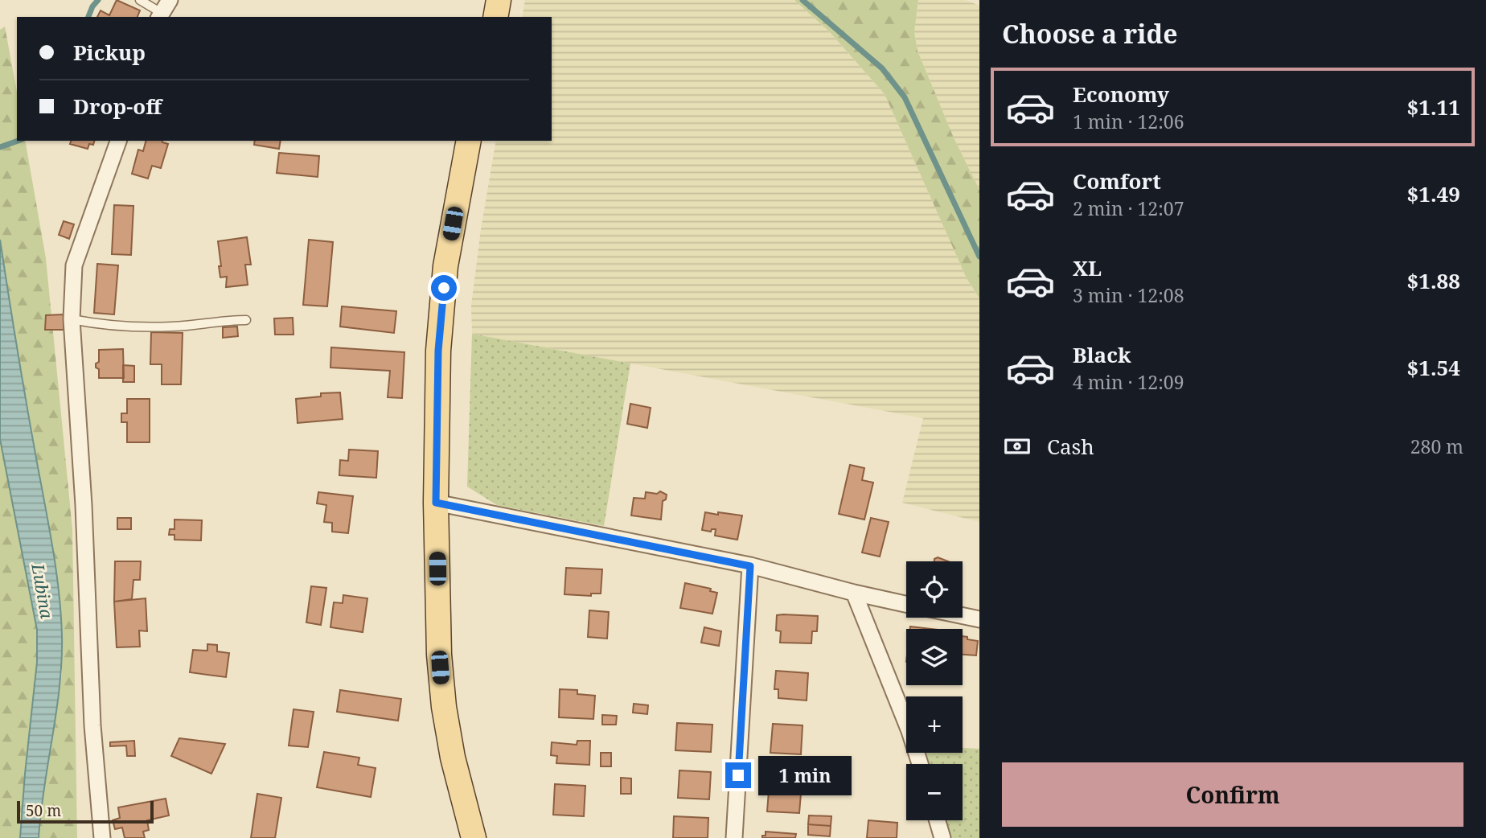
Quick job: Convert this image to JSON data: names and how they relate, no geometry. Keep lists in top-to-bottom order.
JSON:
{
  "water": ["Lubina"],
  "scale_bar": "50 m",
  "page": {
    "heading": "Choose a ride",
    "banner": ["Pickup", "Drop-off"],
    "list": [
      {
        "name": "Economy",
        "note": "1 min · 12:06",
        "value": "$1.11"
      },
      {
        "name": "Comfort",
        "note": "2 min · 12:07",
        "value": "$1.49"
      },
      {
        "name": "XL",
        "note": "3 min · 12:08",
        "value": "$1.88"
      },
      {
        "name": "Black",
        "note": "4 min · 12:09",
        "value": "$1.54"
      }
    ],
    "pay": ["Cash", "280 m"],
    "map_buttons": ["+", "−"],
    "buttons": "Confirm",
    "bubble": "1 min",
    "scale": "50 m"
  }
}
